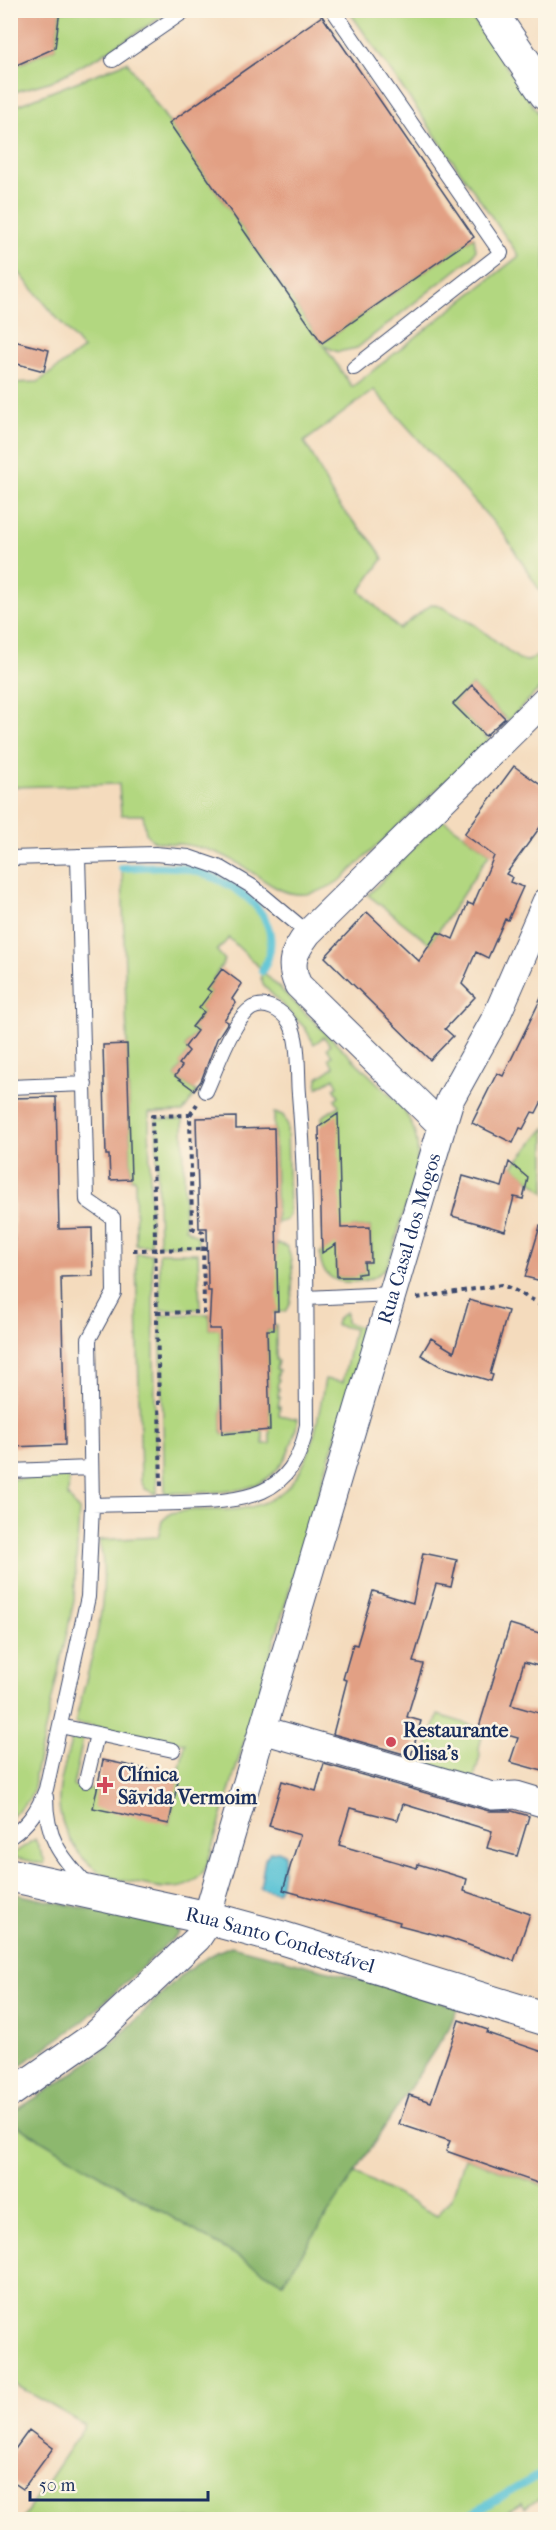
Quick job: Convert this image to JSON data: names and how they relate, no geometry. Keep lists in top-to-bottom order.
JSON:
{
  "streets": {
    "street": ["Rua Casal dos Mogos", "Rua Santo Condestável"]
  },
  "crossings": [
    ["Rua Casal dos Mogos", "Rua Santo Condestável"]
  ],
  "places": {
    "other": ["Restaurante Olisa's"],
    "health": ["Clínica Sãvida Vermoim"]
  },
  "scale_bar": "50 m"
}
